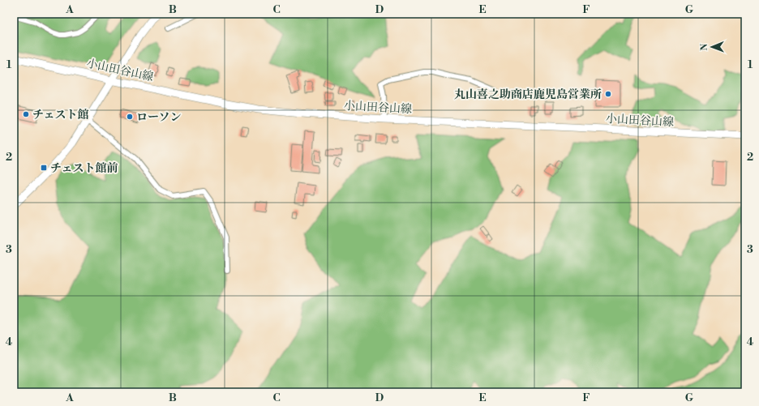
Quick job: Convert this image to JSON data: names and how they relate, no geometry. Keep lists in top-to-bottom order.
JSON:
{
  "streets": {
    "main road": ["小山田谷山線"]
  },
  "places": {
    "other": ["丸山喜之助商店鹿児島営業所", "チェスト館", "ローソン"],
    "transit": ["チェスト館前"]
  },
  "north": "left",
  "grid": {
    "columns": [
      "A",
      "B",
      "C",
      "D",
      "E",
      "F",
      "G"
    ],
    "rows": [
      "1",
      "2",
      "3",
      "4"
    ]
  }
}
